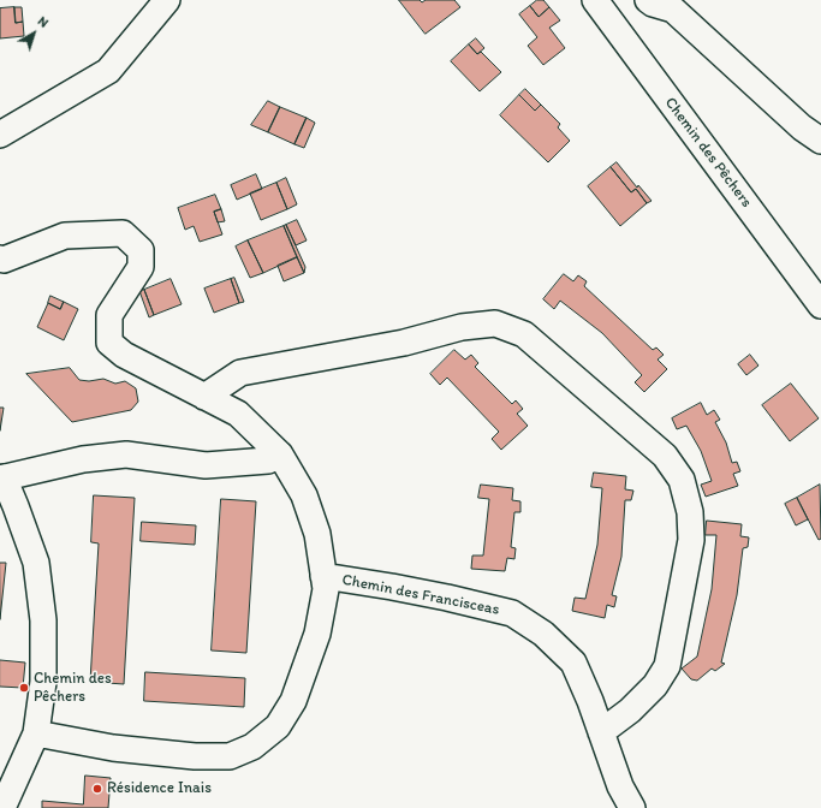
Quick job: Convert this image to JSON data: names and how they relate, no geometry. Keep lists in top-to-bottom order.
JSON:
{
  "streets": {
    "street": ["Chemin des Pêchers", "Chemin des Francisceas"]
  },
  "places": ["Chemin des Pêchers", "Résidence Inais"],
  "north": "top right"
}
